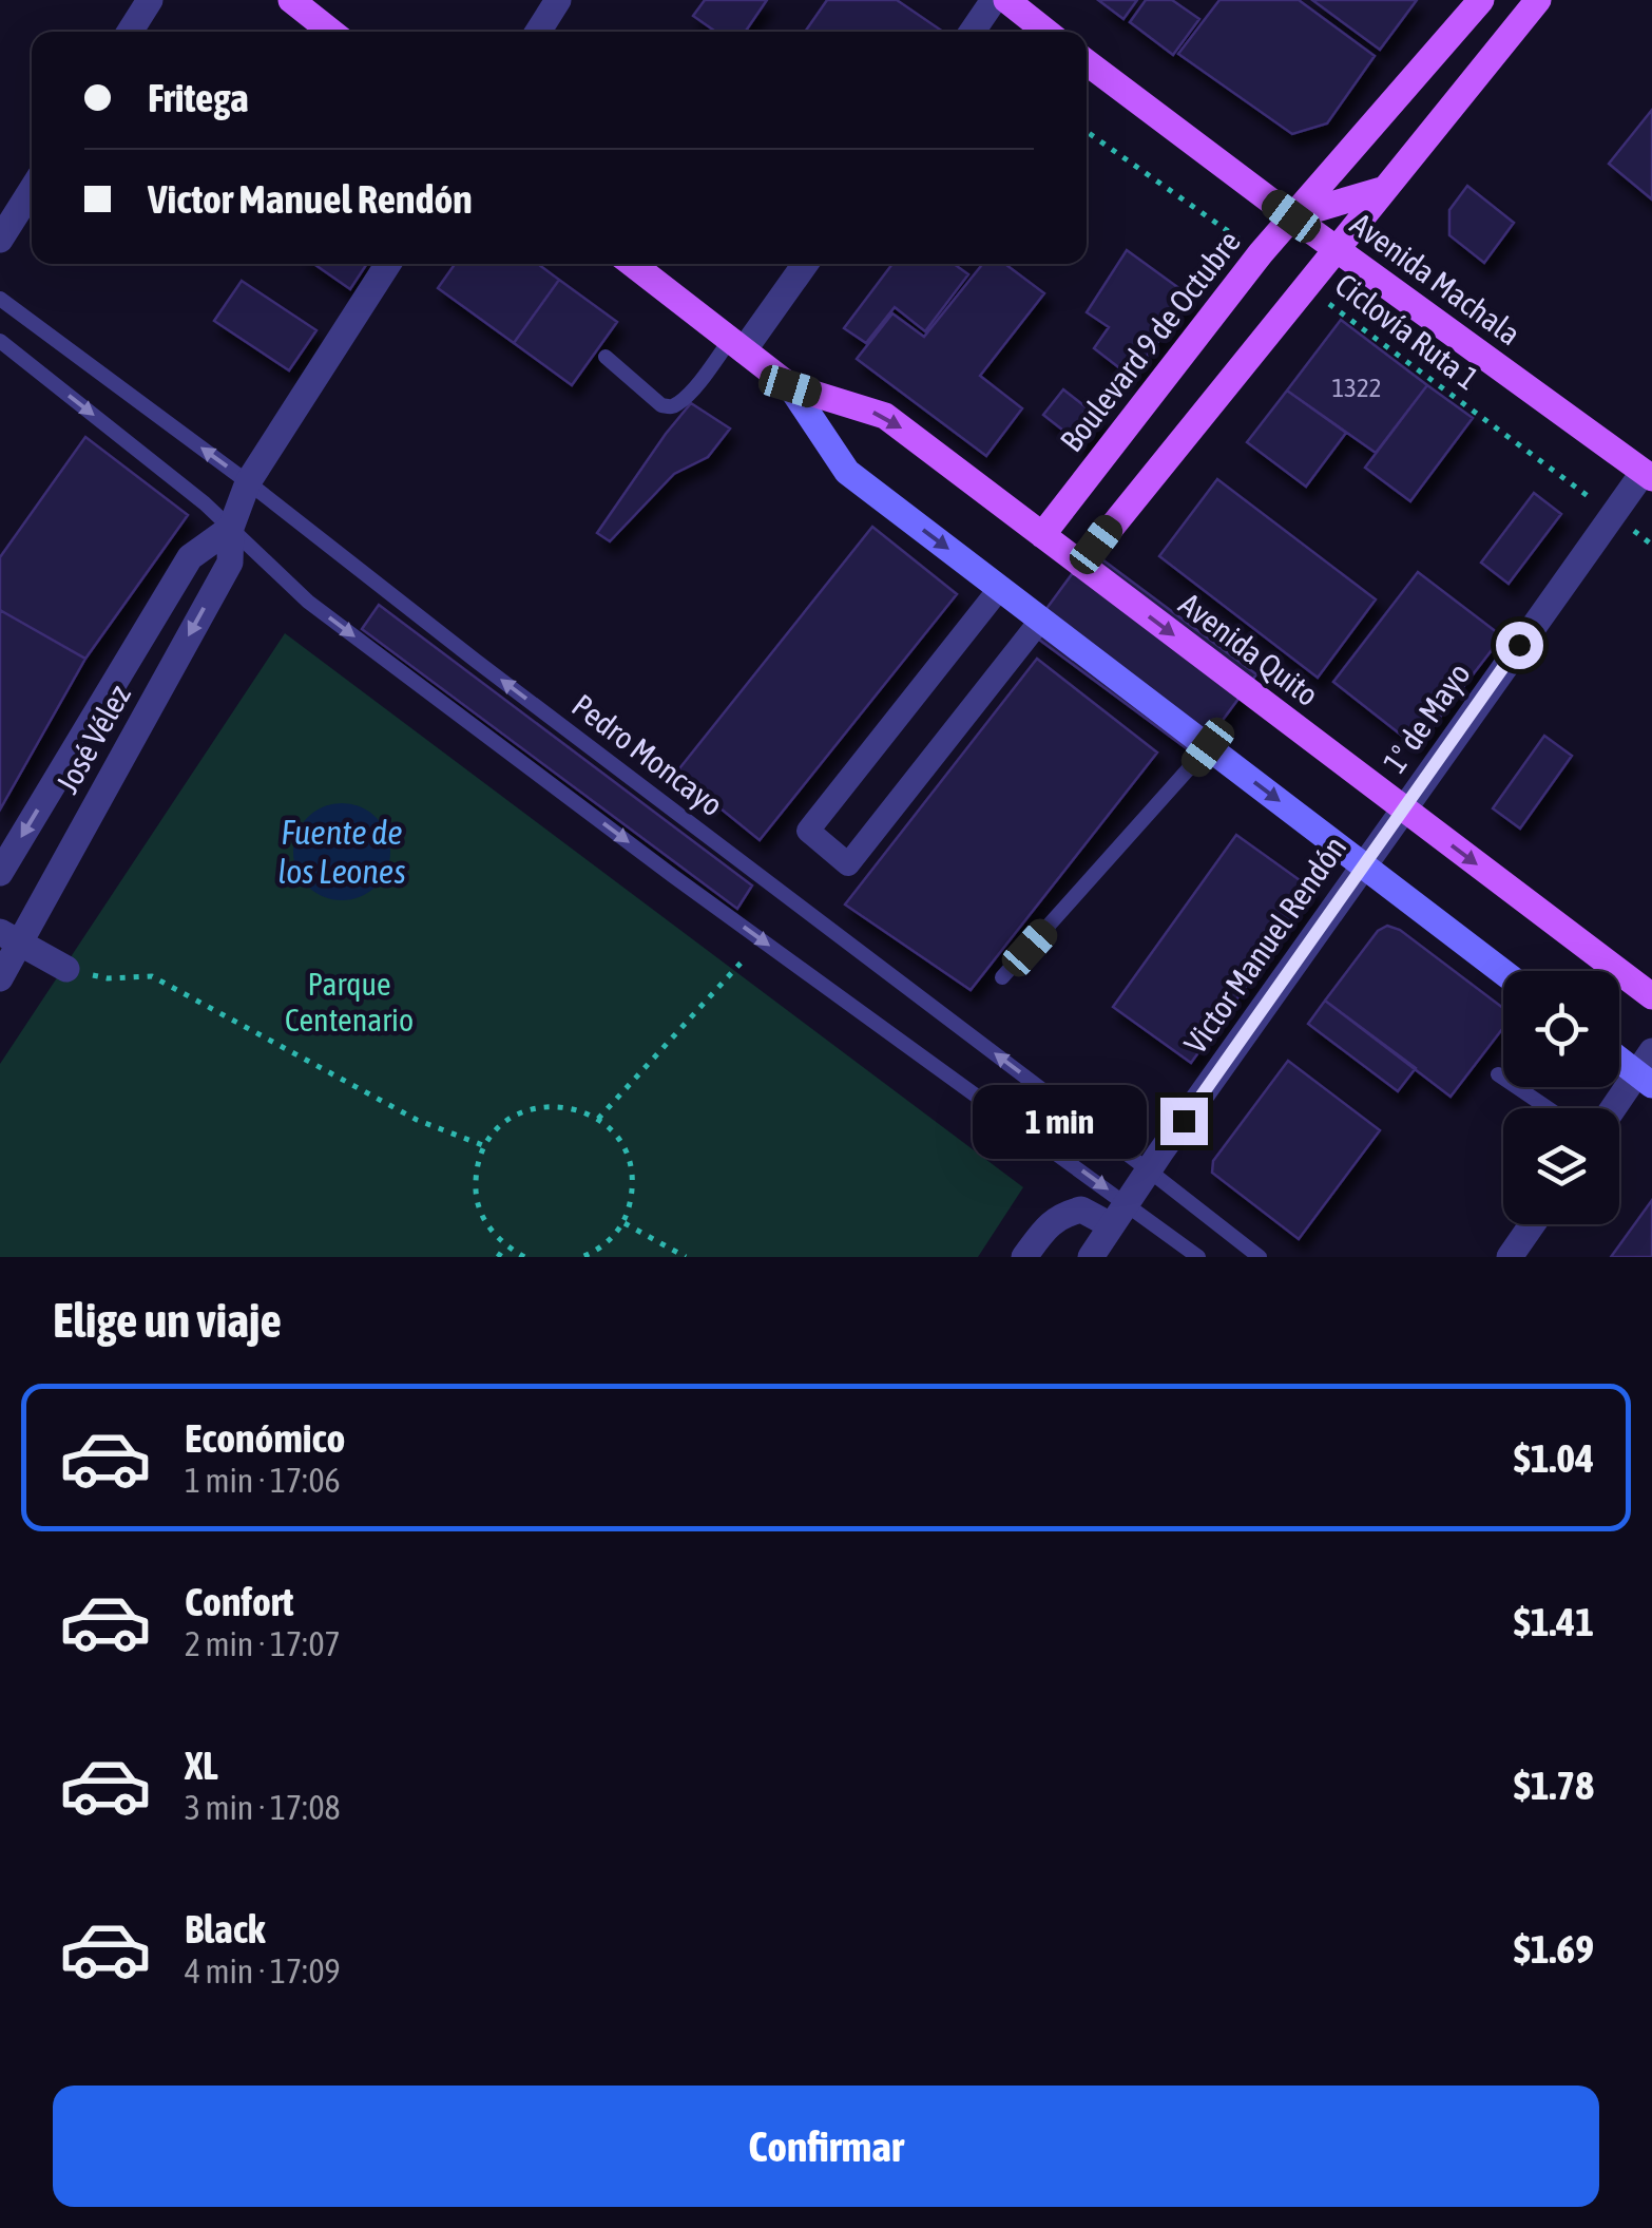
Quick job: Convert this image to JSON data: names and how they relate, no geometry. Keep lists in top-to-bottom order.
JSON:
{
  "streets": {
    "main road": ["Avenida Machala", "Boulevard 9 de Octubre", "Avenida Quito"],
    "street": ["1º de Mayo", "José Vélez", "Victor Manuel Rendón"],
    "lane": ["Pedro Moncayo"],
    "path": ["Ciclovía Ruta 1"]
  },
  "crossings": [
    ["Avenida Machala", "Boulevard 9 de Octubre"],
    ["Avenida Machala", "1º de Mayo"],
    ["Ciclovía Ruta 1", "1º de Mayo"],
    ["Boulevard 9 de Octubre", "Avenida Quito"],
    ["Avenida Quito", "1º de Mayo"],
    ["Avenida Quito", "Victor Manuel Rendón"],
    ["1º de Mayo", "Victor Manuel Rendón"],
    ["José Vélez", "Pedro Moncayo"],
    ["Pedro Moncayo", "Victor Manuel Rendón"]
  ],
  "one_way": ["Avenida Quito", "José Vélez"],
  "water": ["Fuente de los Leones"],
  "parks": ["Parque Centenario"],
  "house_numbers": ["1322"],
  "page": {
    "banner": ["Fritega", "Victor Manuel Rendón"],
    "bubble": "1 min",
    "heading": "Elige un viaje",
    "list": [
      {
        "name": "Económico",
        "note": "1 min · 17:06",
        "value": "$1.04"
      },
      {
        "name": "Confort",
        "note": "2 min · 17:07",
        "value": "$1.41"
      },
      {
        "name": "XL",
        "note": "3 min · 17:08",
        "value": "$1.78"
      },
      {
        "name": "Black",
        "note": "4 min · 17:09",
        "value": "$1.69"
      }
    ],
    "buttons": "Confirmar"
  }
}
